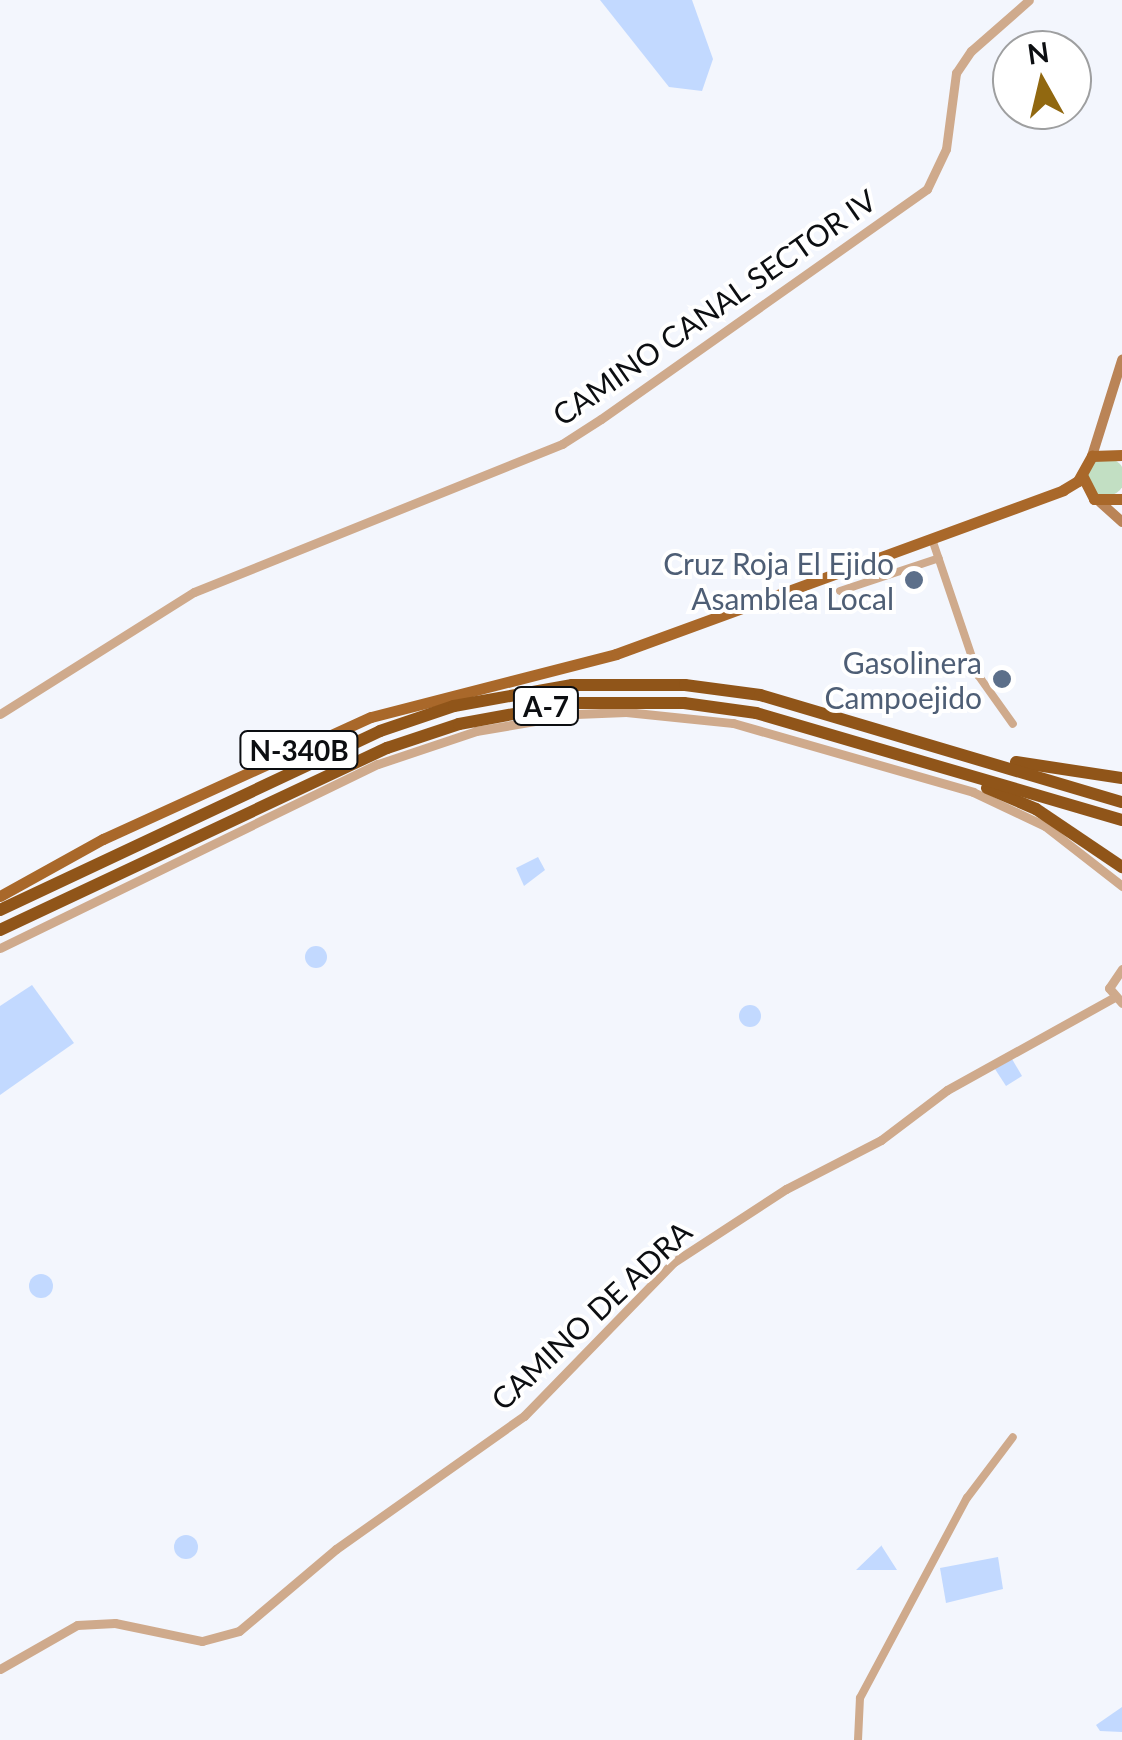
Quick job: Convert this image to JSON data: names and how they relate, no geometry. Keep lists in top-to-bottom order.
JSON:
{
  "streets": {
    "highway": ["A-7"],
    "main road": ["N-340B"],
    "street": ["CAMINO CANAL SECTOR IV", "CAMINO DE ADRA"]
  },
  "places": ["Cruz Roja El Ejido Asamblea Local", "Gasolinera Campoejido"],
  "north": "top"
}
